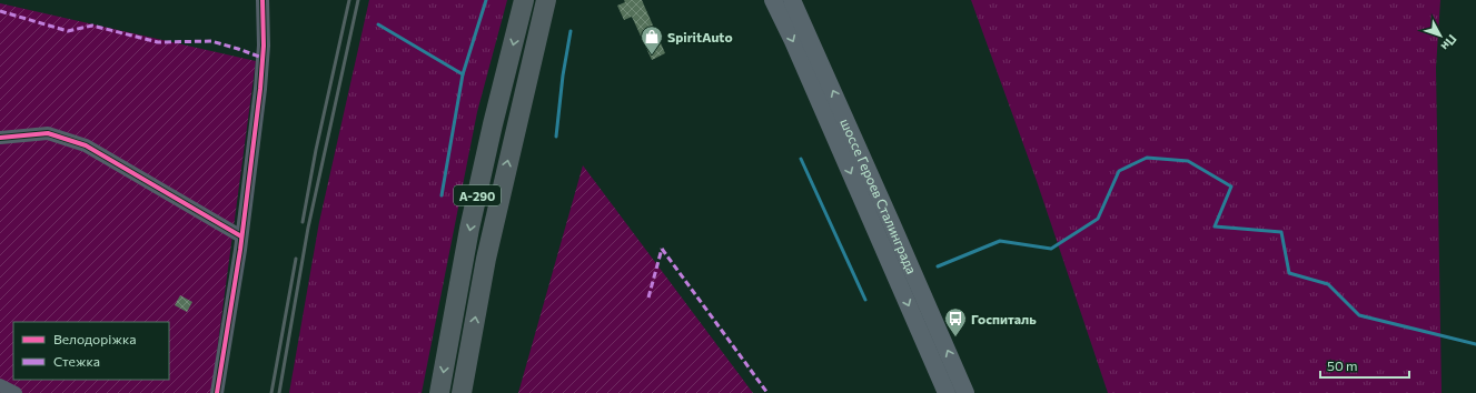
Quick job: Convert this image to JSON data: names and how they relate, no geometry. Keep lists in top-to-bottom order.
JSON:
{
  "streets": {
    "highway": ["А-290"],
    "main road": ["шоссе Героев Сталинграда"]
  },
  "places": {
    "shop": ["SpiritAuto"],
    "bus stop": ["Госпиталь"]
  },
  "legend": ["Велодоріжка", "Стежка"],
  "scale_bar": "50 m",
  "north": "bottom right"
}
